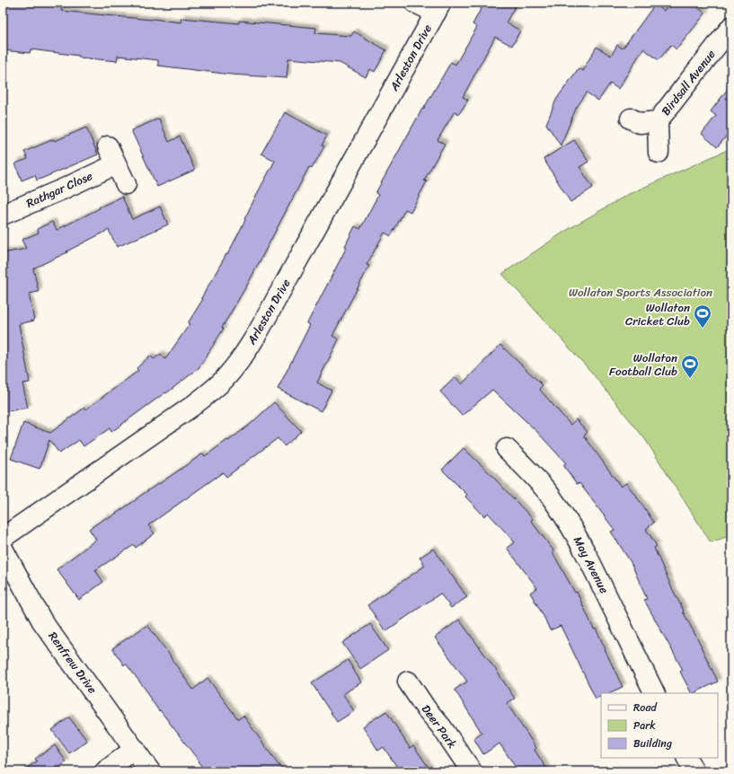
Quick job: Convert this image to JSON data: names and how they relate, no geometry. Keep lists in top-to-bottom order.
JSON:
{
  "streets": {
    "street": [
      "Arleston Drive",
      "Birdsall Avenue",
      "Rathgar Close",
      "May Avenue",
      "Renfrew Drive",
      "Deer Park"
    ]
  },
  "parks": ["Wollaton Sports Association"],
  "places": {
    "sports": ["Wollaton Cricket Club", "Wollaton Football Club"]
  },
  "legend": ["Road", "Park", "Building"]
}
